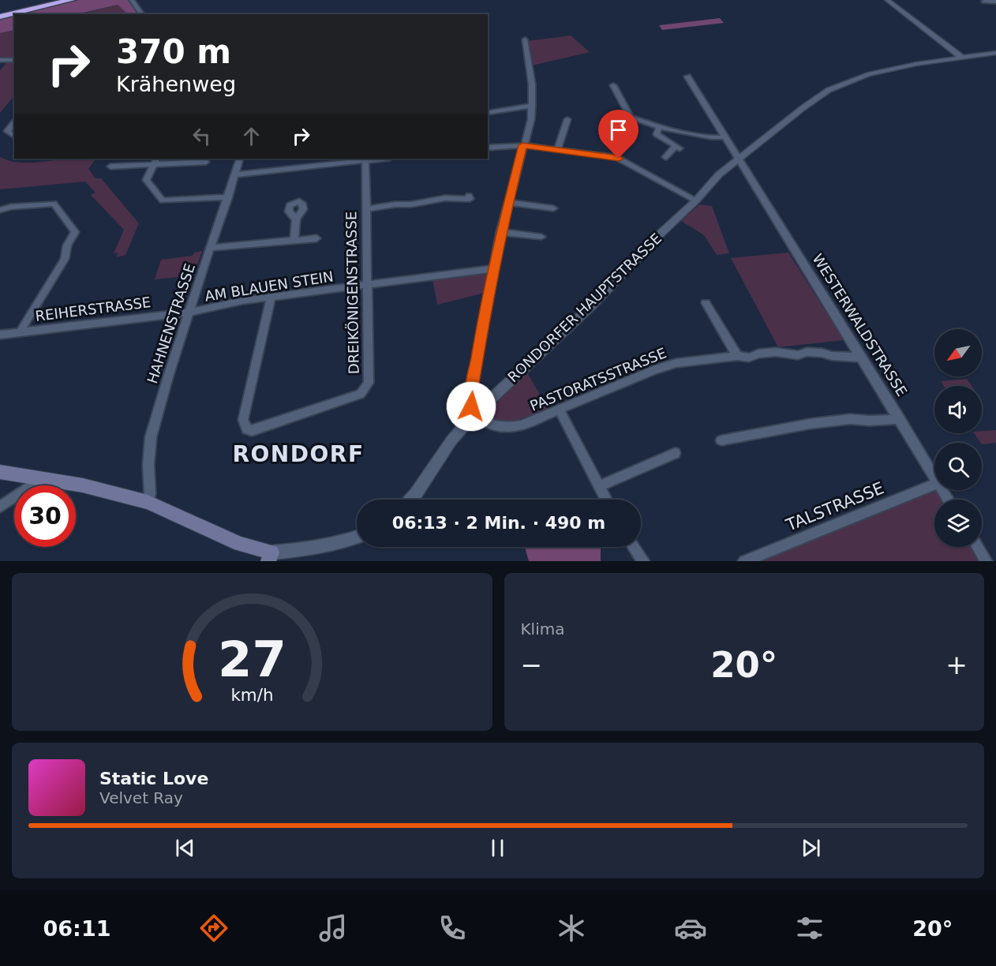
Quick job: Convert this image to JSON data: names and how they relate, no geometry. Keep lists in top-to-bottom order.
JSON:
{
  "streets": {
    "street": [
      "AM BLAUEN STEIN",
      "DREIKÖNIGENSTRASSE",
      "RONDORFER HAUPTSTRASSE",
      "REIHERSTRASSE",
      "HAHNENSTRASSE",
      "WESTERWALDSTRASSE",
      "PASTORATSSTRASSE",
      "TALSTRASSE"
    ]
  },
  "crossings": [
    ["AM BLAUEN STEIN", "DREIKÖNIGENSTRASSE"],
    ["AM BLAUEN STEIN", "REIHERSTRASSE"],
    ["AM BLAUEN STEIN", "HAHNENSTRASSE"],
    ["RONDORFER HAUPTSTRASSE", "WESTERWALDSTRASSE"],
    ["RONDORFER HAUPTSTRASSE", "PASTORATSSTRASSE"],
    ["REIHERSTRASSE", "HAHNENSTRASSE"],
    ["WESTERWALDSTRASSE", "PASTORATSSTRASSE"]
  ],
  "districts": ["RONDORF"],
  "north": "bottom left",
  "page": {
    "turn": ["370 m", "Krähenweg"],
    "limit": "30",
    "trip": "06:13 · 2 Min. · 490 m",
    "tile": "Klima",
    "heat": ["−", "20°", "+"],
    "song": ["Static Love", "Velvet Ray"],
    "tabs": ["06:11", "20°"],
    "gauge": ["27", "km/h"]
  }
}
